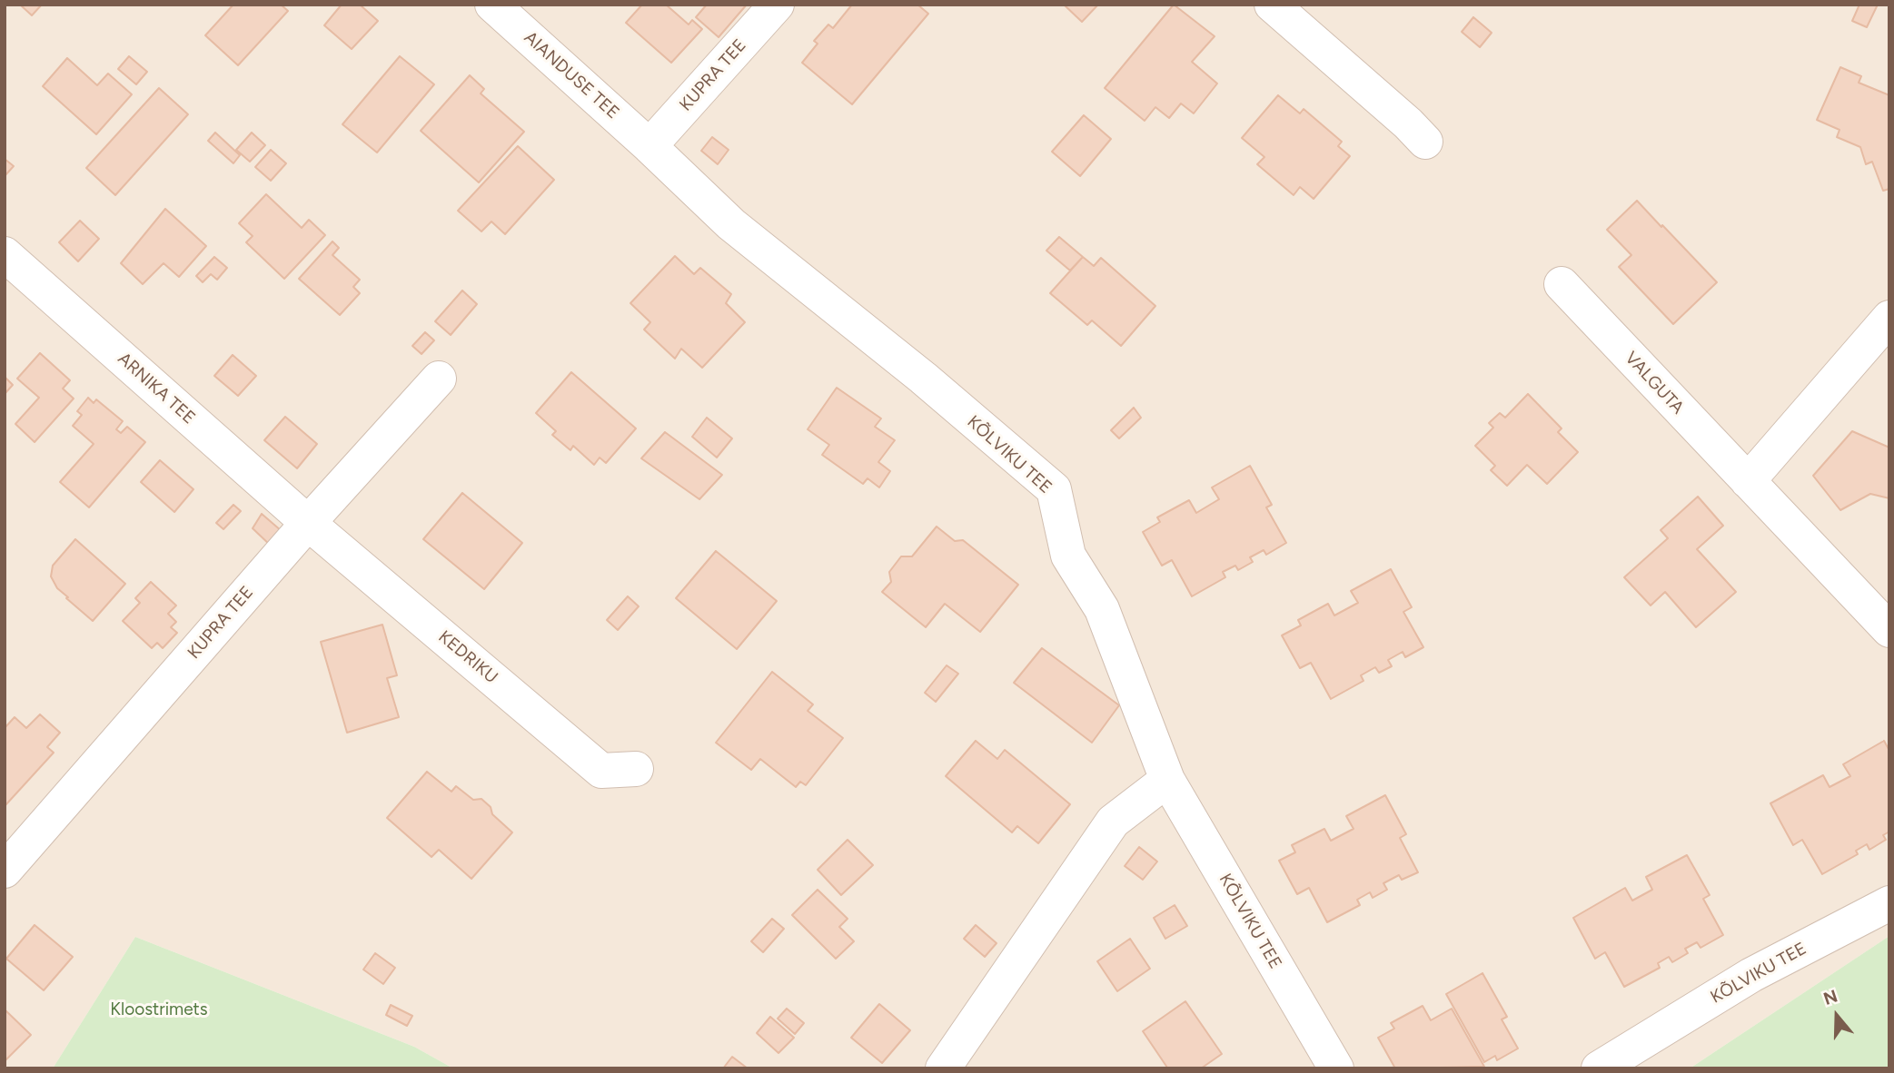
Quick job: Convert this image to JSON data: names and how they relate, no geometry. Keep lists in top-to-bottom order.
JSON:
{
  "streets": {
    "street": [
      "AIANDUSE TEE",
      "KUPRA TEE",
      "VALGUTA",
      "ARNIKA TEE",
      "KÕLVIKU TEE",
      "KEDRIKU"
    ]
  },
  "crossings": [
    ["AIANDUSE TEE", "KUPRA TEE"],
    ["AIANDUSE TEE", "KÕLVIKU TEE"],
    ["KUPRA TEE", "ARNIKA TEE"],
    ["KUPRA TEE", "KÕLVIKU TEE"],
    ["KUPRA TEE", "KEDRIKU"],
    ["ARNIKA TEE", "KEDRIKU"]
  ],
  "parks": ["Kloostrimets"],
  "north": "top"
}
